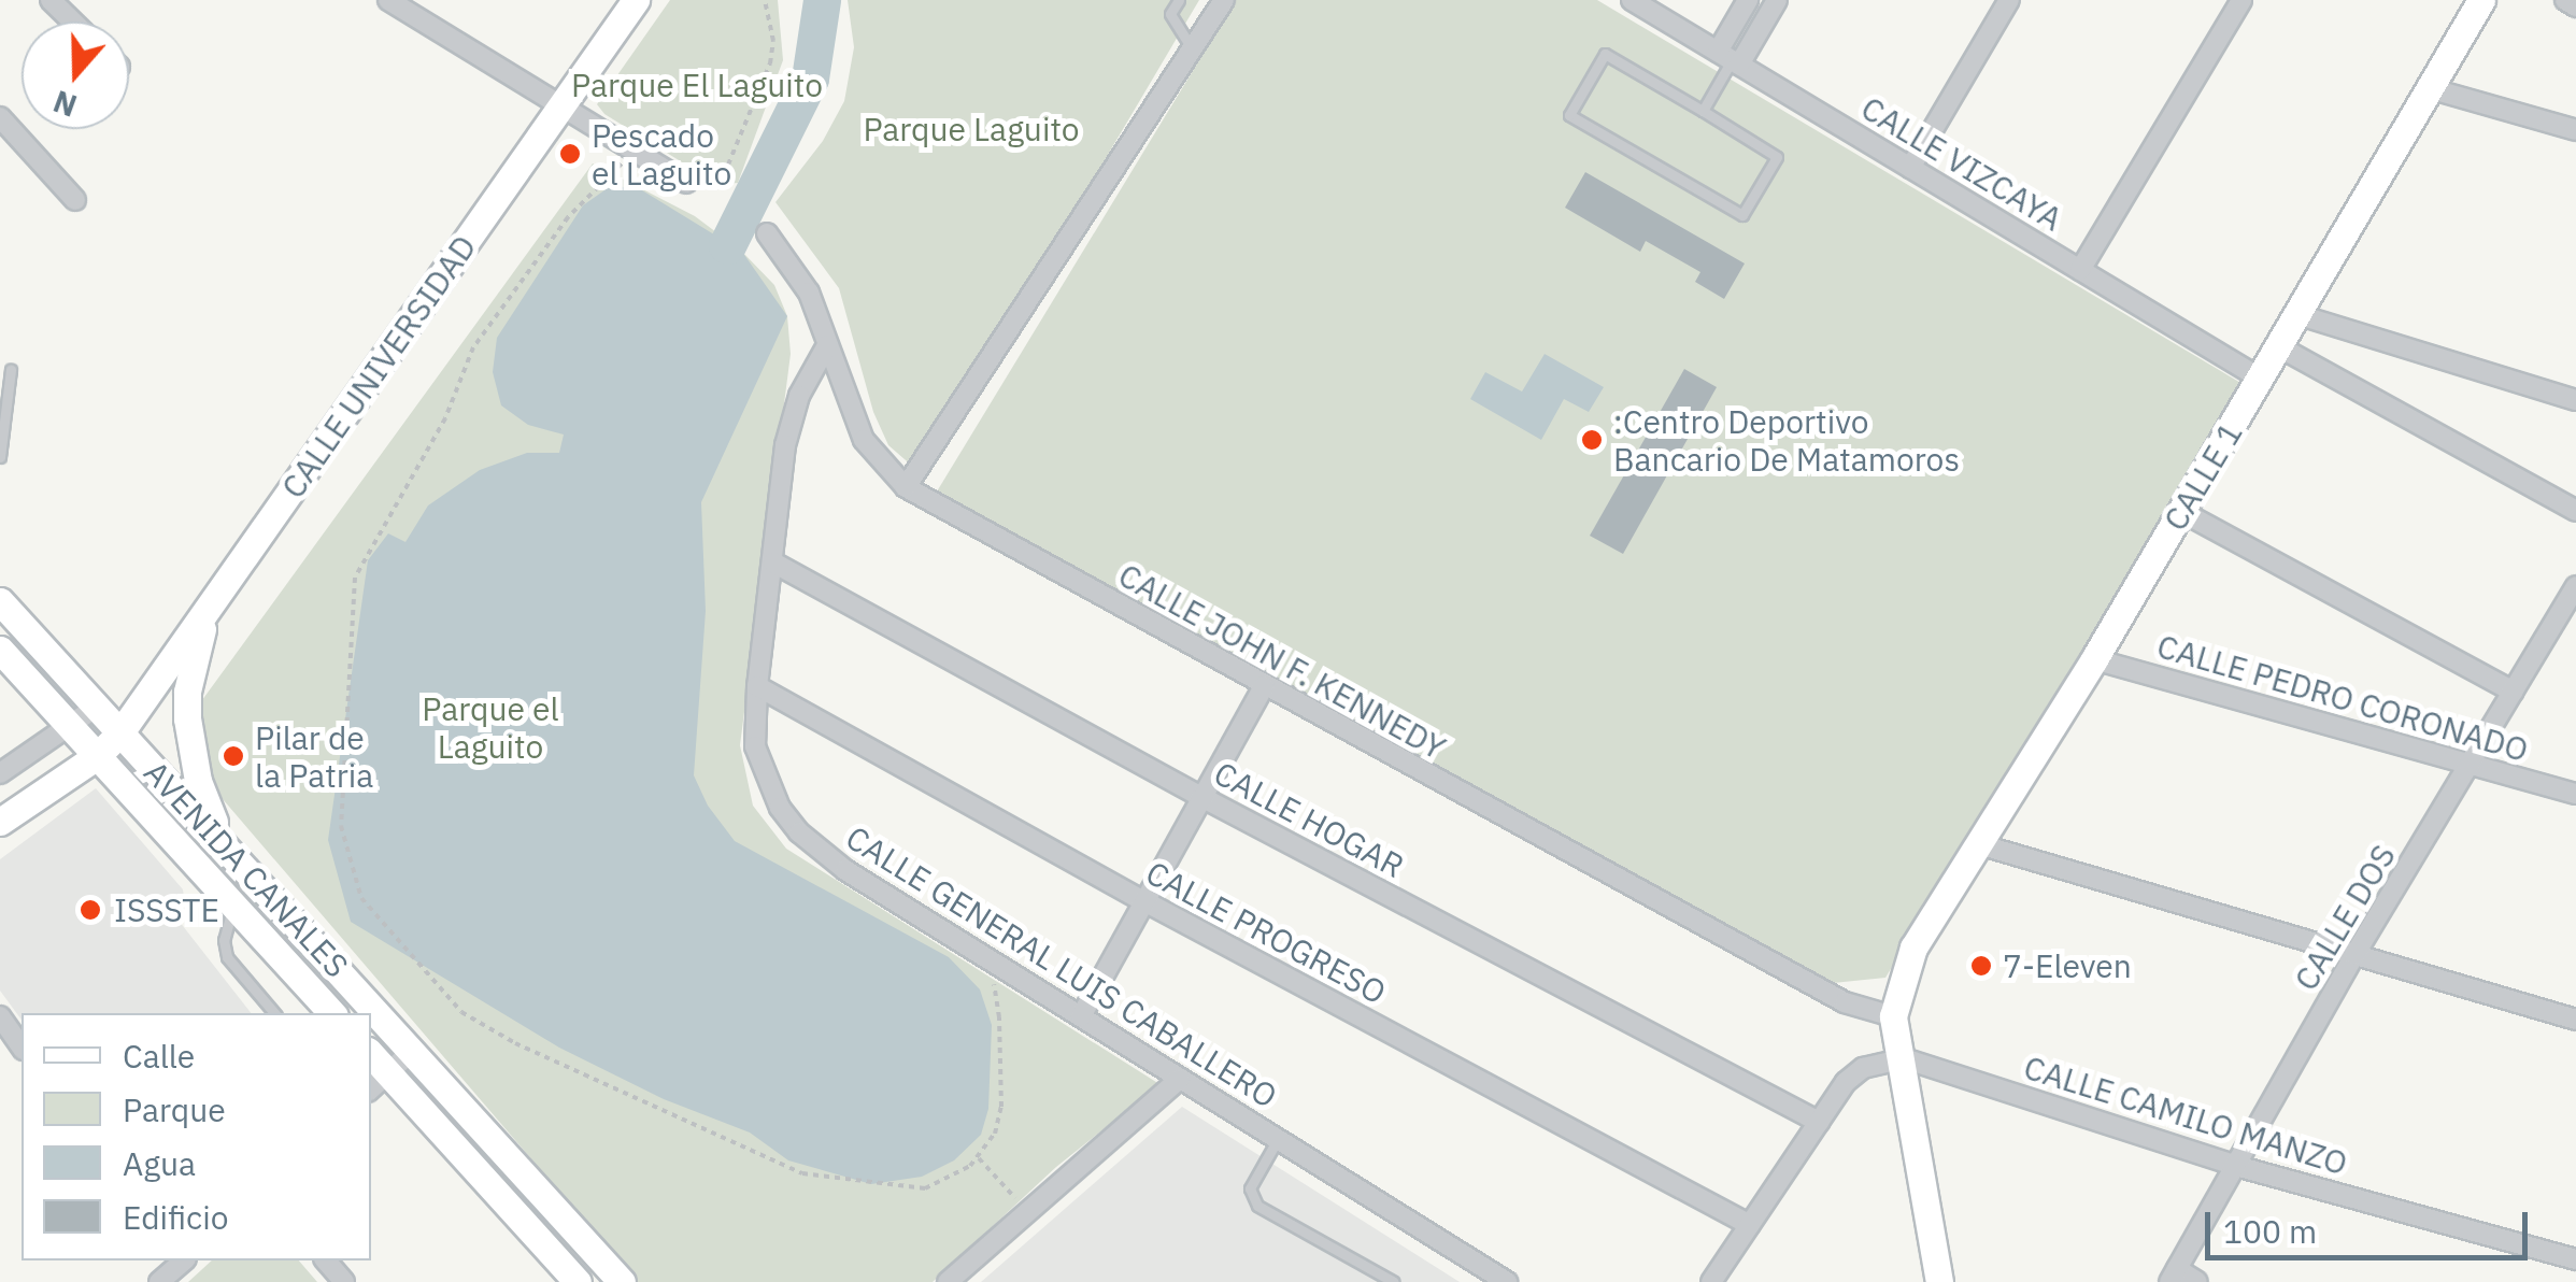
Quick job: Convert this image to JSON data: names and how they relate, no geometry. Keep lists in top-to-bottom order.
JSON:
{
  "streets": {
    "street": [
      "CALLE VIZCAYA",
      "CALLE UNIVERSIDAD",
      "CALLE 1",
      "CALLE JOHN F. KENNEDY",
      "CALLE PEDRO CORONADO",
      "CALLE HOGAR",
      "AVENIDA CANALES",
      "CALLE DOS",
      "CALLE PROGRESO",
      "CALLE GENERAL LUIS CABALLERO",
      "CALLE CAMILO MANZO"
    ]
  },
  "crossings": [
    ["CALLE VIZCAYA", "CALLE 1"],
    ["CALLE UNIVERSIDAD", "AVENIDA CANALES"],
    ["CALLE 1", "CALLE JOHN F. KENNEDY"],
    ["CALLE 1", "CALLE PEDRO CORONADO"],
    ["CALLE JOHN F. KENNEDY", "CALLE GENERAL LUIS CABALLERO"],
    ["CALLE PEDRO CORONADO", "CALLE DOS"],
    ["CALLE HOGAR", "CALLE GENERAL LUIS CABALLERO"],
    ["CALLE DOS", "CALLE CAMILO MANZO"],
    ["CALLE PROGRESO", "CALLE GENERAL LUIS CABALLERO"]
  ],
  "parks": ["Parque El Laguito", "Parque Laguito", "Parque el Laguito"],
  "places": [
    "Pescado el Laguito",
    ":Centro Deportivo Bancario De Matamoros",
    "Pilar de la Patria",
    "ISSSTE",
    "7-Eleven"
  ],
  "legend": [
    "Calle",
    "Parque",
    "Agua",
    "Edificio"
  ],
  "scale_bar": "100 m",
  "north": "bottom"
}
